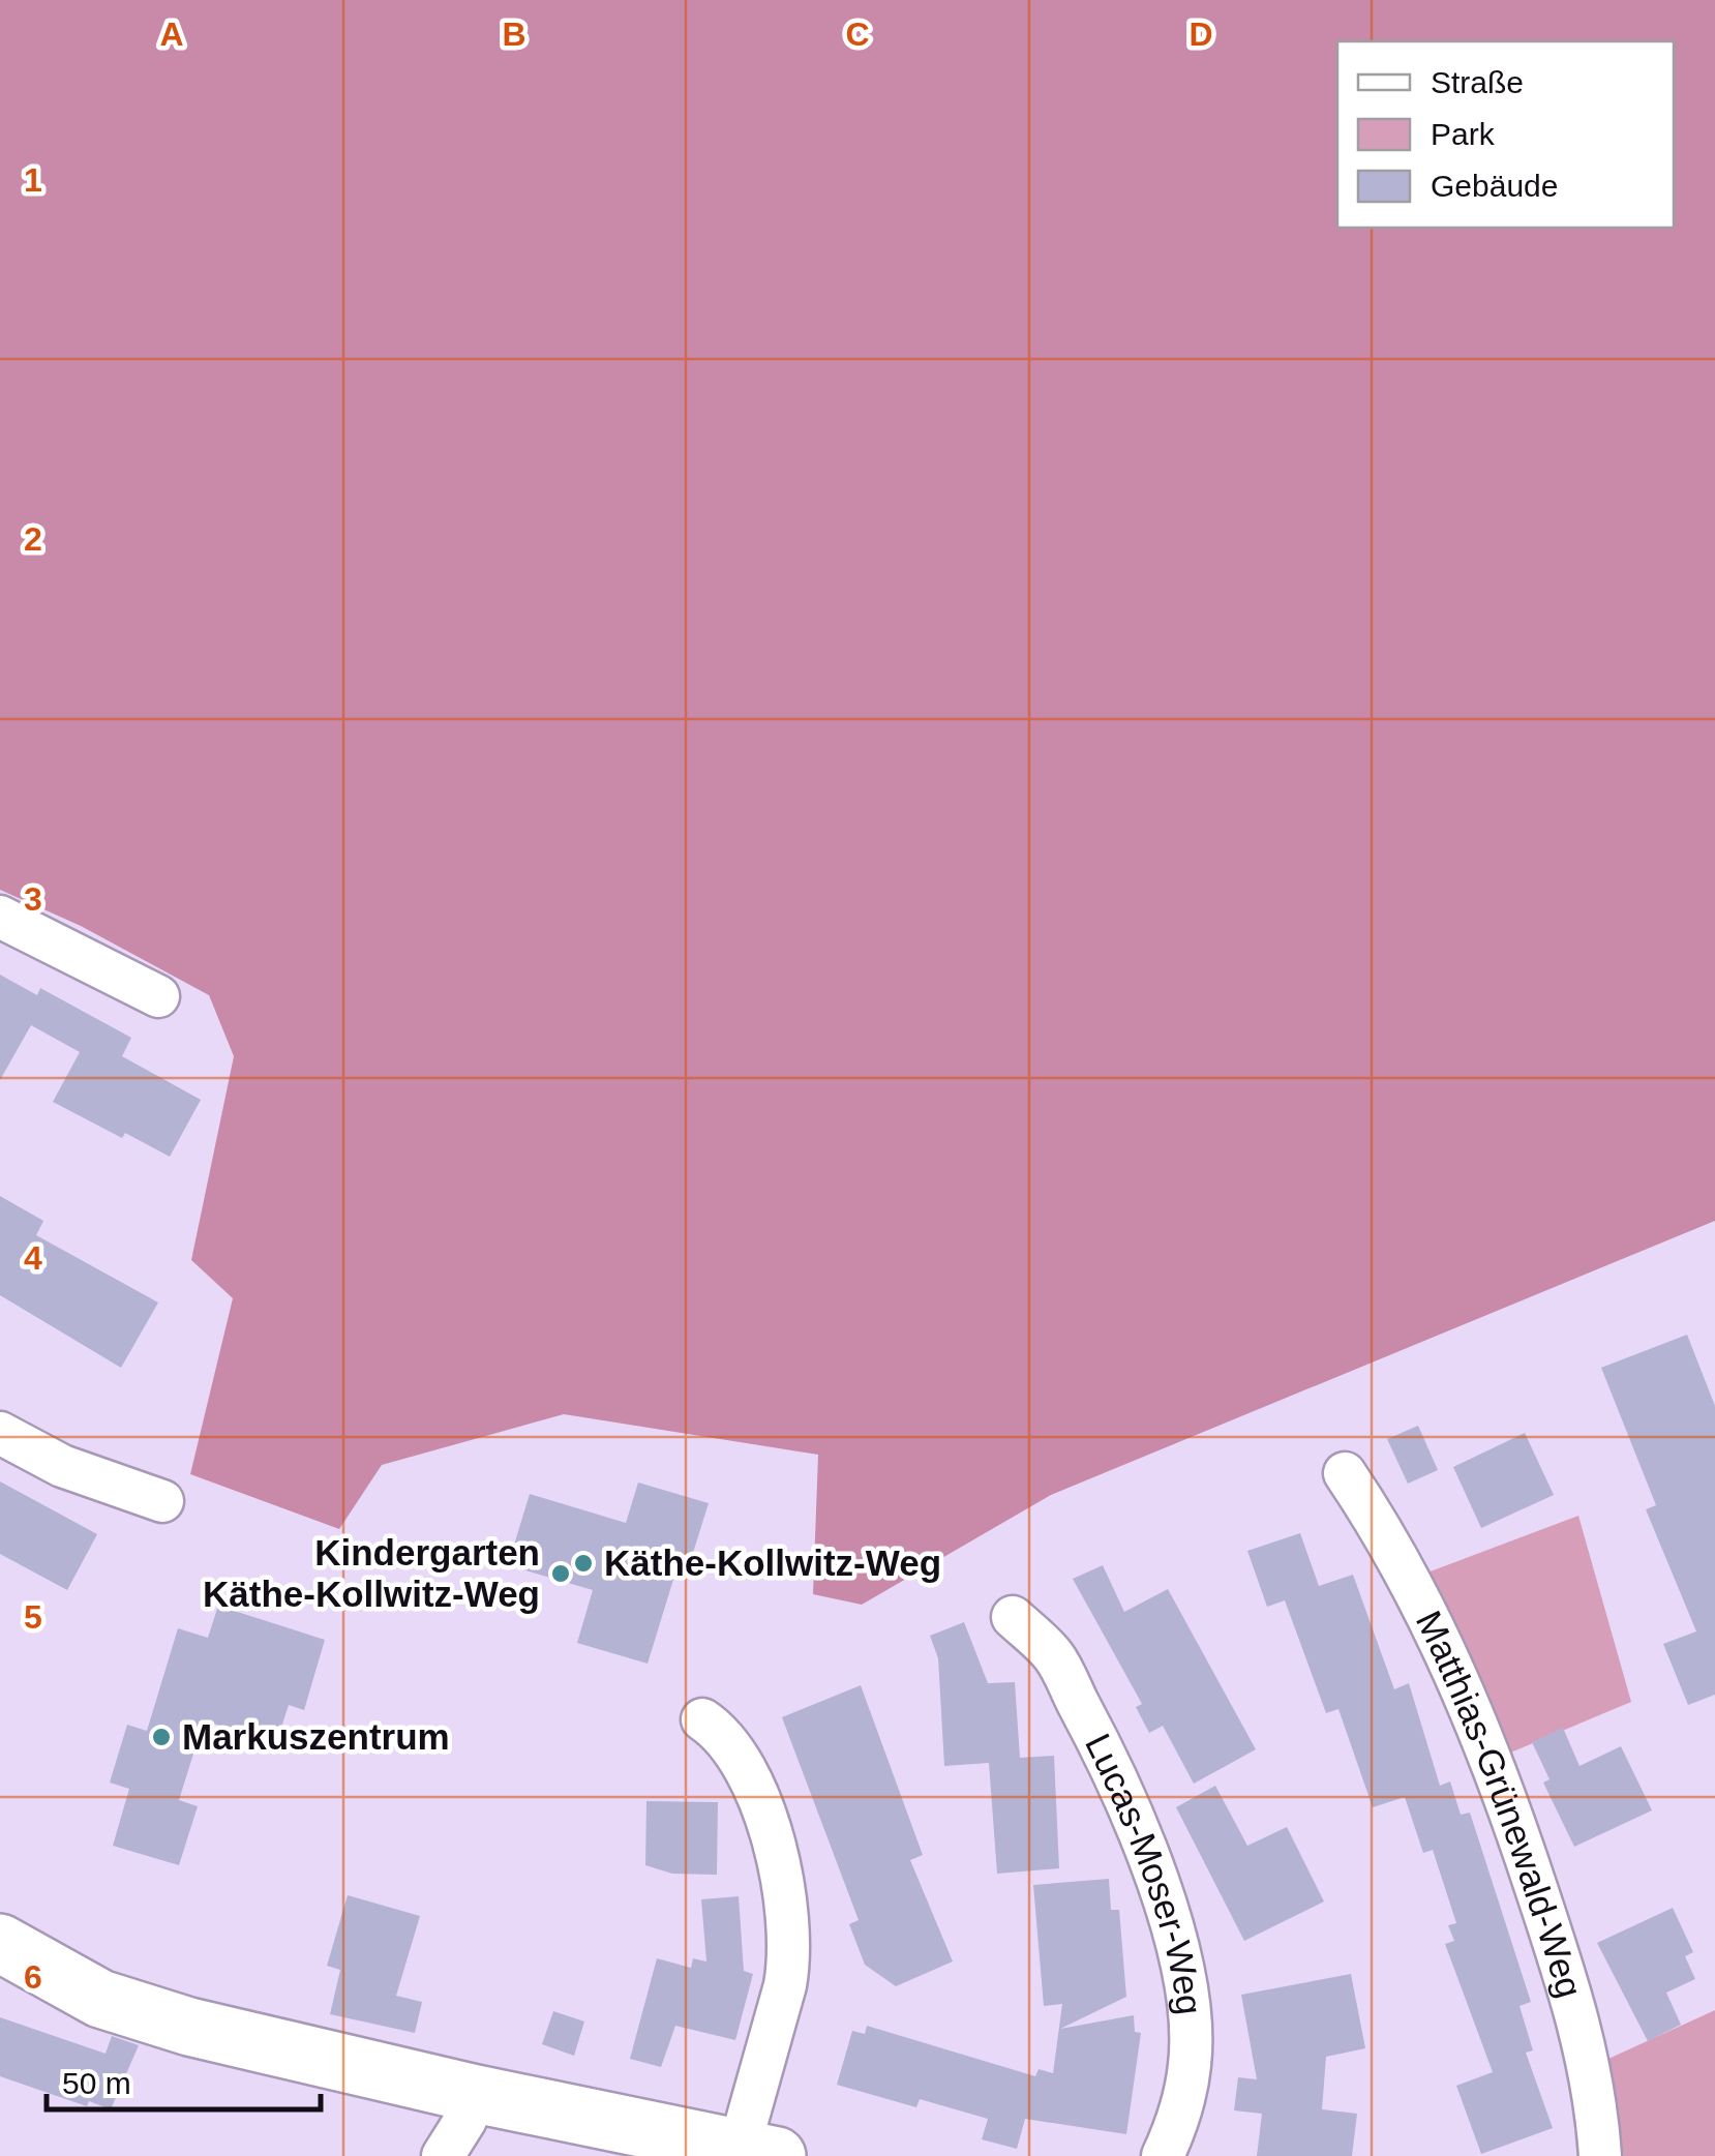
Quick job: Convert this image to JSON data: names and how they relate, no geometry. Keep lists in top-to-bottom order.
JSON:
{
  "streets": {
    "street": ["Matthias-Grünewald-Weg", "Lucas-Moser-Weg"]
  },
  "places": ["Käthe-Kollwitz-Weg", "Kindergarten Käthe-Kollwitz-Weg", "Markuszentrum"],
  "legend": ["Straße", "Park", "Gebäude"],
  "scale_bar": "50 m",
  "grid": {
    "columns": [
      "A",
      "B",
      "C",
      "D"
    ],
    "rows": [
      "1",
      "2",
      "3",
      "4",
      "5",
      "6"
    ]
  }
}
